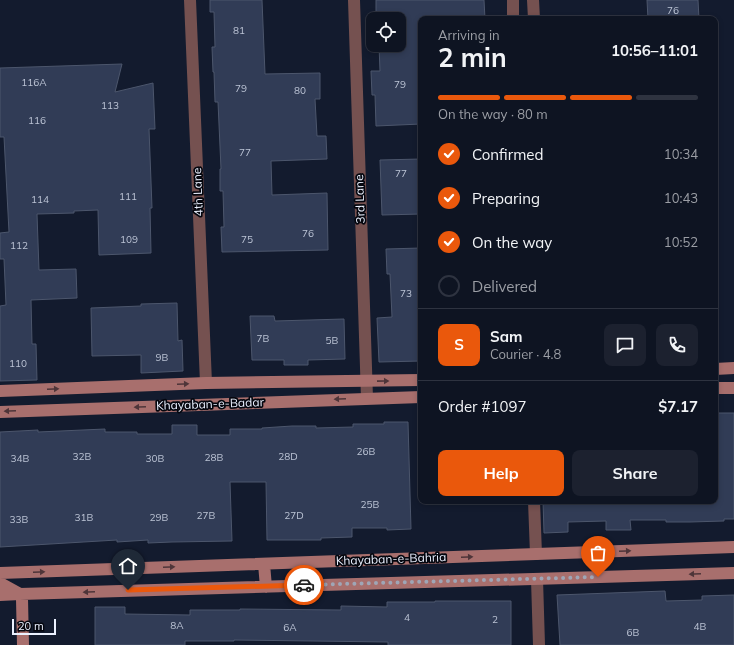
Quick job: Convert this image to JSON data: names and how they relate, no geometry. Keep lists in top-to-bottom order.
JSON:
{
  "streets": {
    "main road": ["Khayaban-e-Badar", "Khayaban-e-Bahria"],
    "street": ["4th Lane", "3rd Lane"]
  },
  "crossings": [
    ["4th Lane", "Khayaban-e-Badar"],
    ["3rd Lane", "Khayaban-e-Badar"]
  ],
  "house_numbers": [
    "76",
    "81",
    "116A",
    "79",
    "79",
    "80",
    "113",
    "116",
    "77",
    "77",
    "111",
    "114",
    "76",
    "109",
    "75",
    "112",
    "73",
    "7B",
    "5B",
    "9B",
    "110",
    "26B",
    "32B",
    "28D",
    "28B",
    "34B",
    "30B",
    "25B",
    "27B",
    "27D",
    "31B",
    "29B",
    "33B",
    "4",
    "2",
    "8A",
    "4B",
    "6A",
    "6B"
  ],
  "scale_bar": "20 m",
  "page": {
    "heading": ["2 min", "Arriving in", "10:56–11:01"],
    "panel": [
      "Sam",
      "Courier · 4.8",
      "Order #1097",
      "$7.17"
    ],
    "bar": "On the way · 80 m",
    "list": [
      ["Confirmed", "10:34"],
      ["Preparing", "10:43"],
      ["On the way", "10:52"],
      "Delivered"
    ],
    "round": "S",
    "buttons": ["Help", "Share"],
    "scale": "20 m"
  }
}
